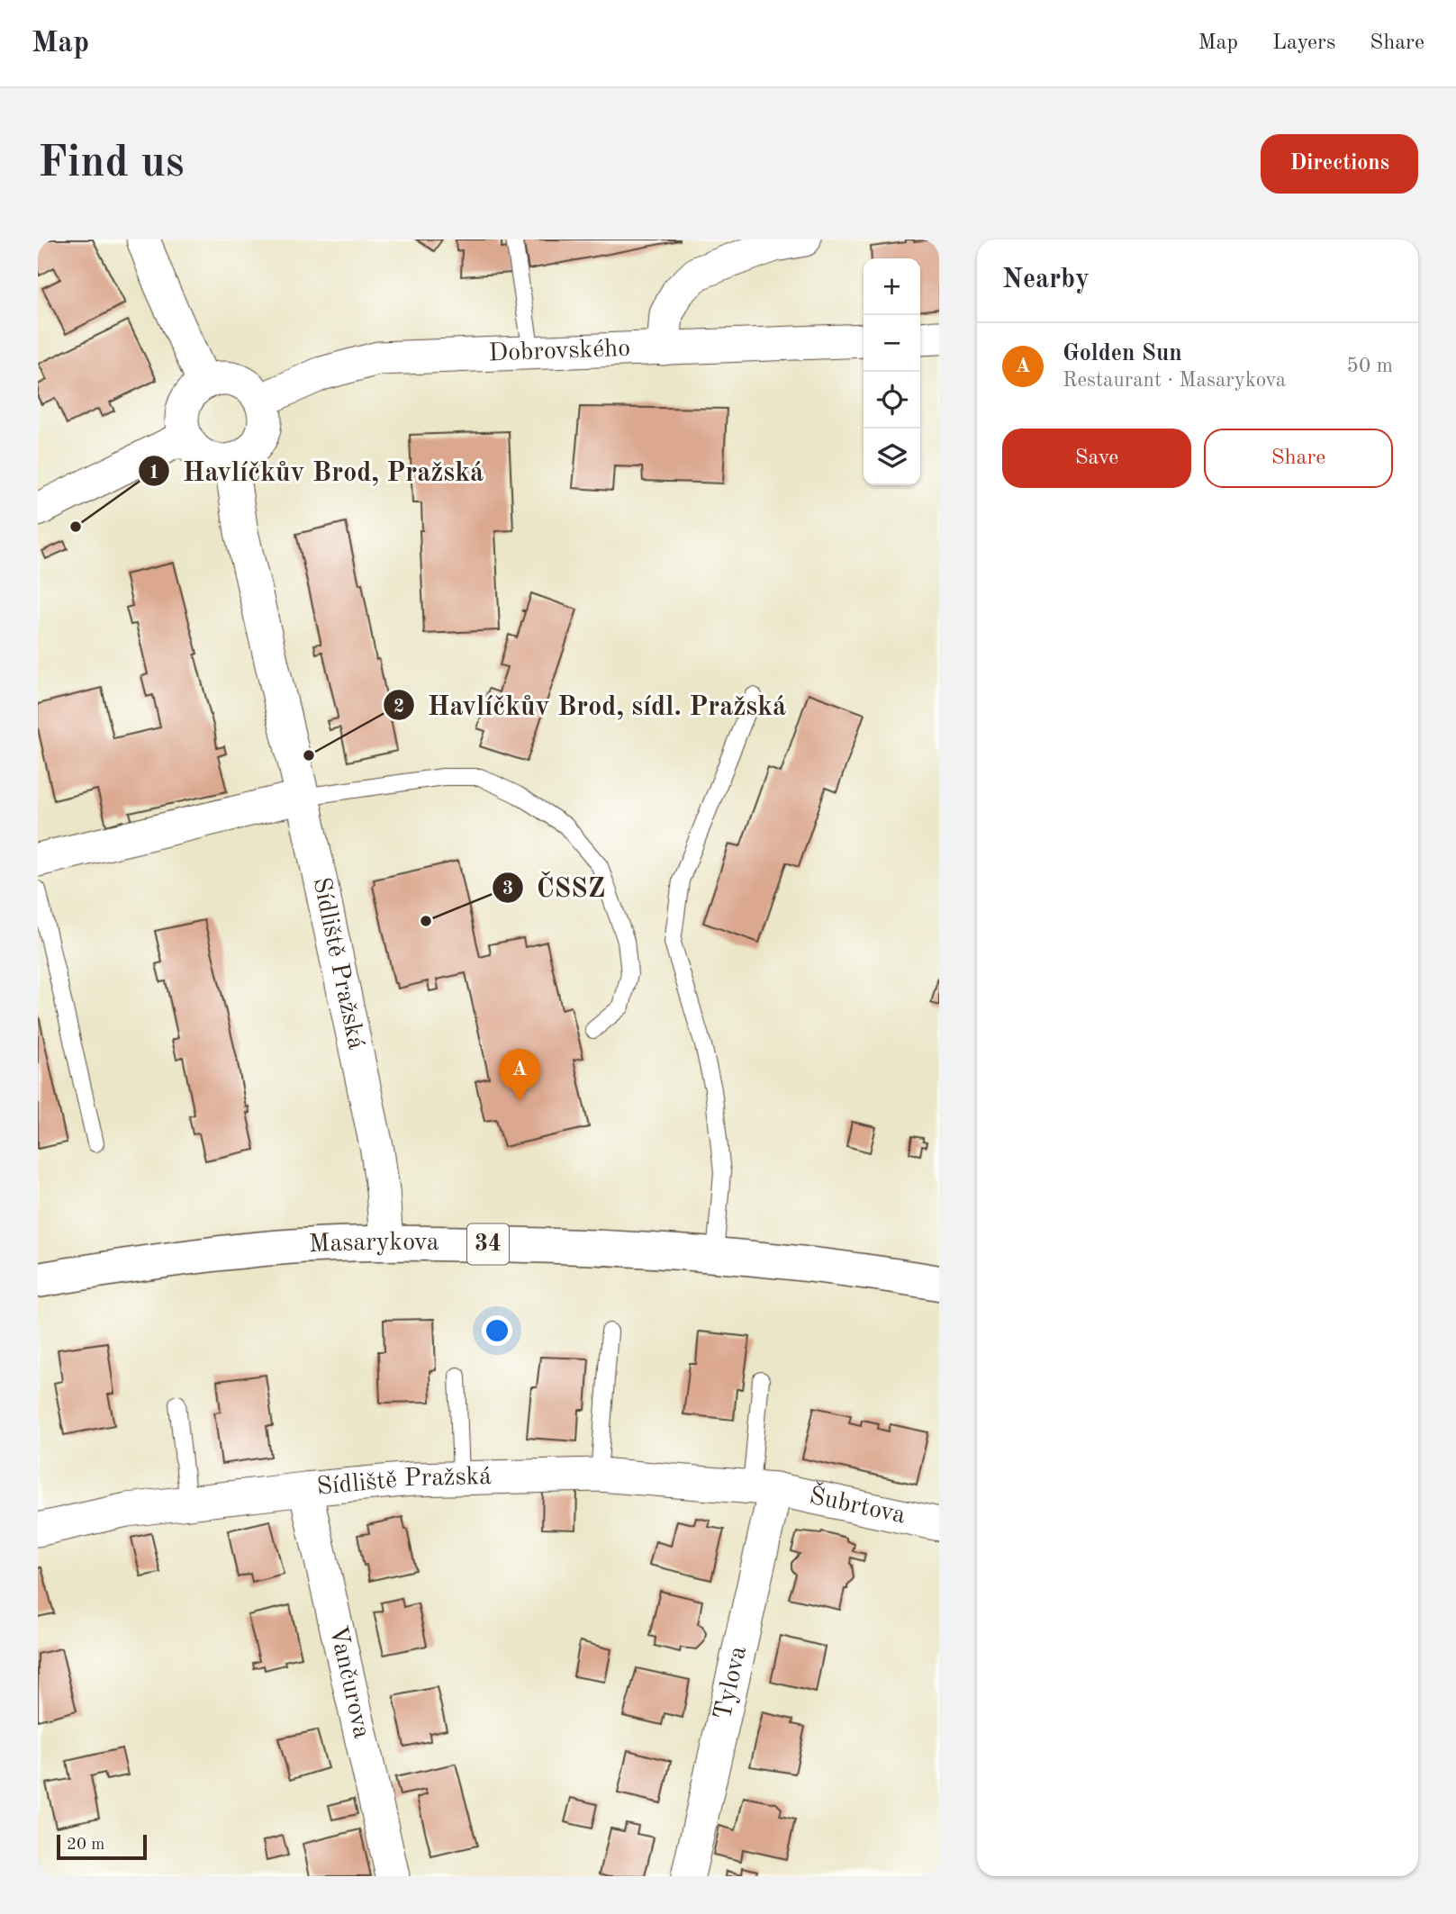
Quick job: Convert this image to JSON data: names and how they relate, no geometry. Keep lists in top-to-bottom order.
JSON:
{
  "streets": {
    "main road": ["34", "Masarykova"],
    "street": [
      "Dobrovského",
      "Sídliště Pražská",
      "Šubrtova",
      "Vančurova",
      "Tylova"
    ]
  },
  "crossings": [
    ["Dobrovského", "Sídliště Pražská"],
    ["Sídliště Pražská", "Masarykova"],
    ["Sídliště Pražská", "Šubrtova"],
    ["Sídliště Pražská", "Vančurova"],
    ["Sídliště Pražská", "Tylova"],
    ["Šubrtova", "Tylova"]
  ],
  "places": ["Havlíčkův Brod, Pražská", "Havlíčkův Brod, sídl. Pražská", "ČSSZ"],
  "scale_bar": "20 m",
  "page": {
    "header": "Map",
    "nav": ["Map", "Layers", "Share"],
    "buttons": [
      "Directions",
      ["Save", "Share"]
    ],
    "title": "Find us",
    "heading": "Nearby",
    "map_buttons": ["+", "−"],
    "list": [
      {
        "mark": "A",
        "name": "Golden Sun",
        "note": "Restaurant · Masarykova",
        "value": "50 m"
      }
    ],
    "pins": "A",
    "scale": "20 m"
  }
}
